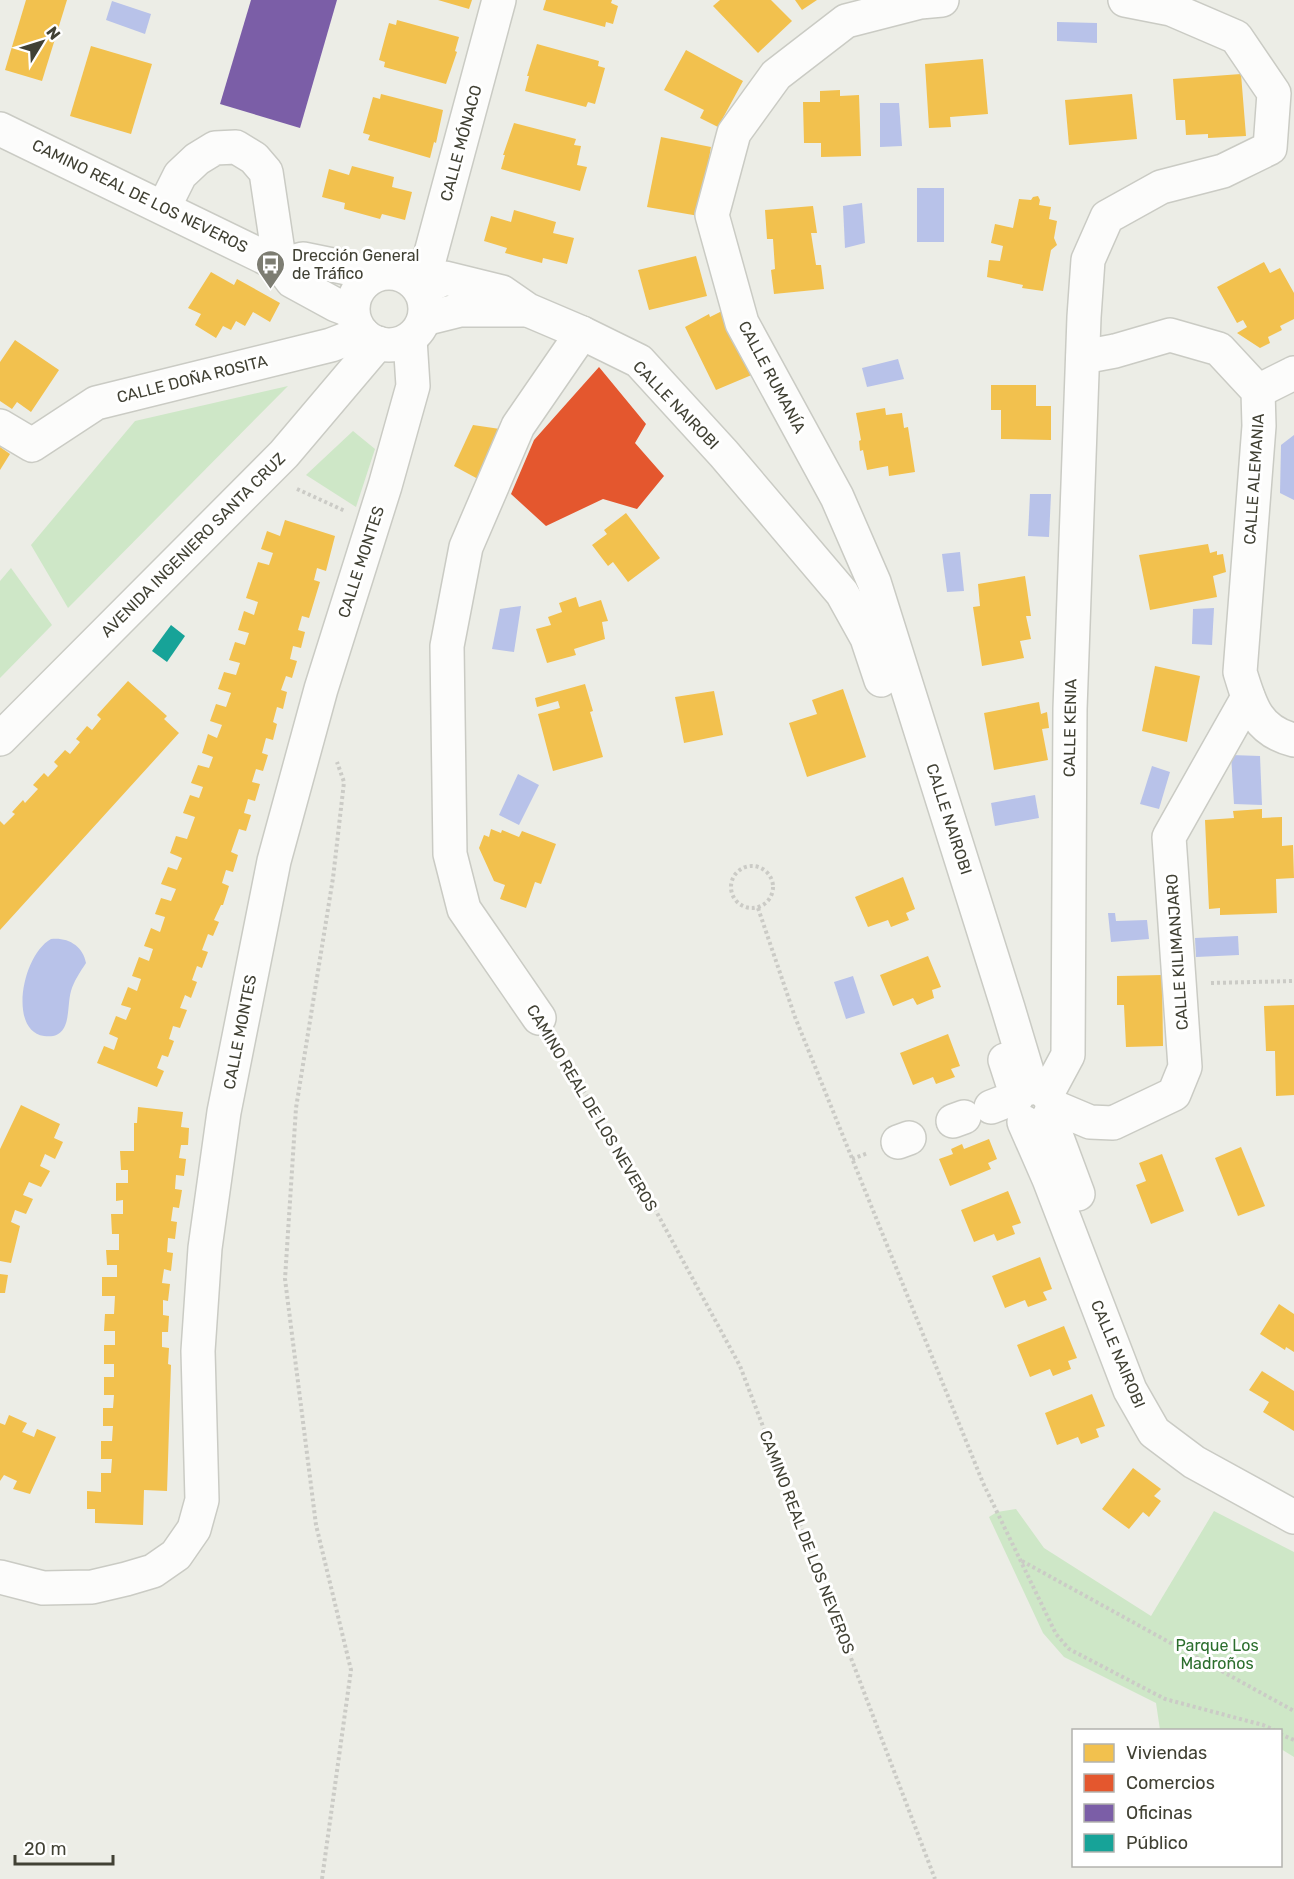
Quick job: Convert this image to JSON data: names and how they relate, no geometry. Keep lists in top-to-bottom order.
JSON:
{
  "streets": {
    "street": [
      "CALLE MÓNACO",
      "CAMINO REAL DE LOS NEVEROS",
      "CALLE RUMANÍA",
      "CALLE DOÑA ROSITA",
      "CALLE NAIROBI",
      "CALLE ALEMANIA",
      "AVENIDA INGENIERO SANTA CRUZ",
      "CALLE MONTES",
      "CALLE KENIA",
      "CALLE KILIMANJARO"
    ]
  },
  "crossings": [
    ["CALLE MÓNACO", "CAMINO REAL DE LOS NEVEROS"],
    ["CALLE MÓNACO", "CALLE DOÑA ROSITA"],
    ["CALLE MÓNACO", "CALLE NAIROBI"],
    ["CALLE MÓNACO", "AVENIDA INGENIERO SANTA CRUZ"],
    ["CALLE MÓNACO", "CALLE MONTES"],
    ["CAMINO REAL DE LOS NEVEROS", "CALLE DOÑA ROSITA"],
    ["CAMINO REAL DE LOS NEVEROS", "CALLE NAIROBI"],
    ["CAMINO REAL DE LOS NEVEROS", "AVENIDA INGENIERO SANTA CRUZ"],
    ["CAMINO REAL DE LOS NEVEROS", "CALLE MONTES"],
    ["CALLE RUMANÍA", "CALLE NAIROBI"],
    ["CALLE DOÑA ROSITA", "CALLE NAIROBI"],
    ["CALLE DOÑA ROSITA", "AVENIDA INGENIERO SANTA CRUZ"],
    ["CALLE DOÑA ROSITA", "CALLE MONTES"],
    ["CALLE NAIROBI", "AVENIDA INGENIERO SANTA CRUZ"],
    ["CALLE NAIROBI", "CALLE MONTES"],
    ["CALLE NAIROBI", "CALLE KENIA"],
    ["CALLE NAIROBI", "CALLE KILIMANJARO"],
    ["CALLE ALEMANIA", "CALLE KENIA"],
    ["CALLE ALEMANIA", "CALLE KILIMANJARO"],
    ["AVENIDA INGENIERO SANTA CRUZ", "CALLE MONTES"],
    ["CALLE KENIA", "CALLE KILIMANJARO"]
  ],
  "parks": ["Parque Los Madroños"],
  "places": {
    "bus stop": ["Drección General de Tráfico"]
  },
  "legend": [
    "Viviendas",
    "Comercios",
    "Oficinas",
    "Público"
  ],
  "scale_bar": "20 m",
  "north": "top right"
}
